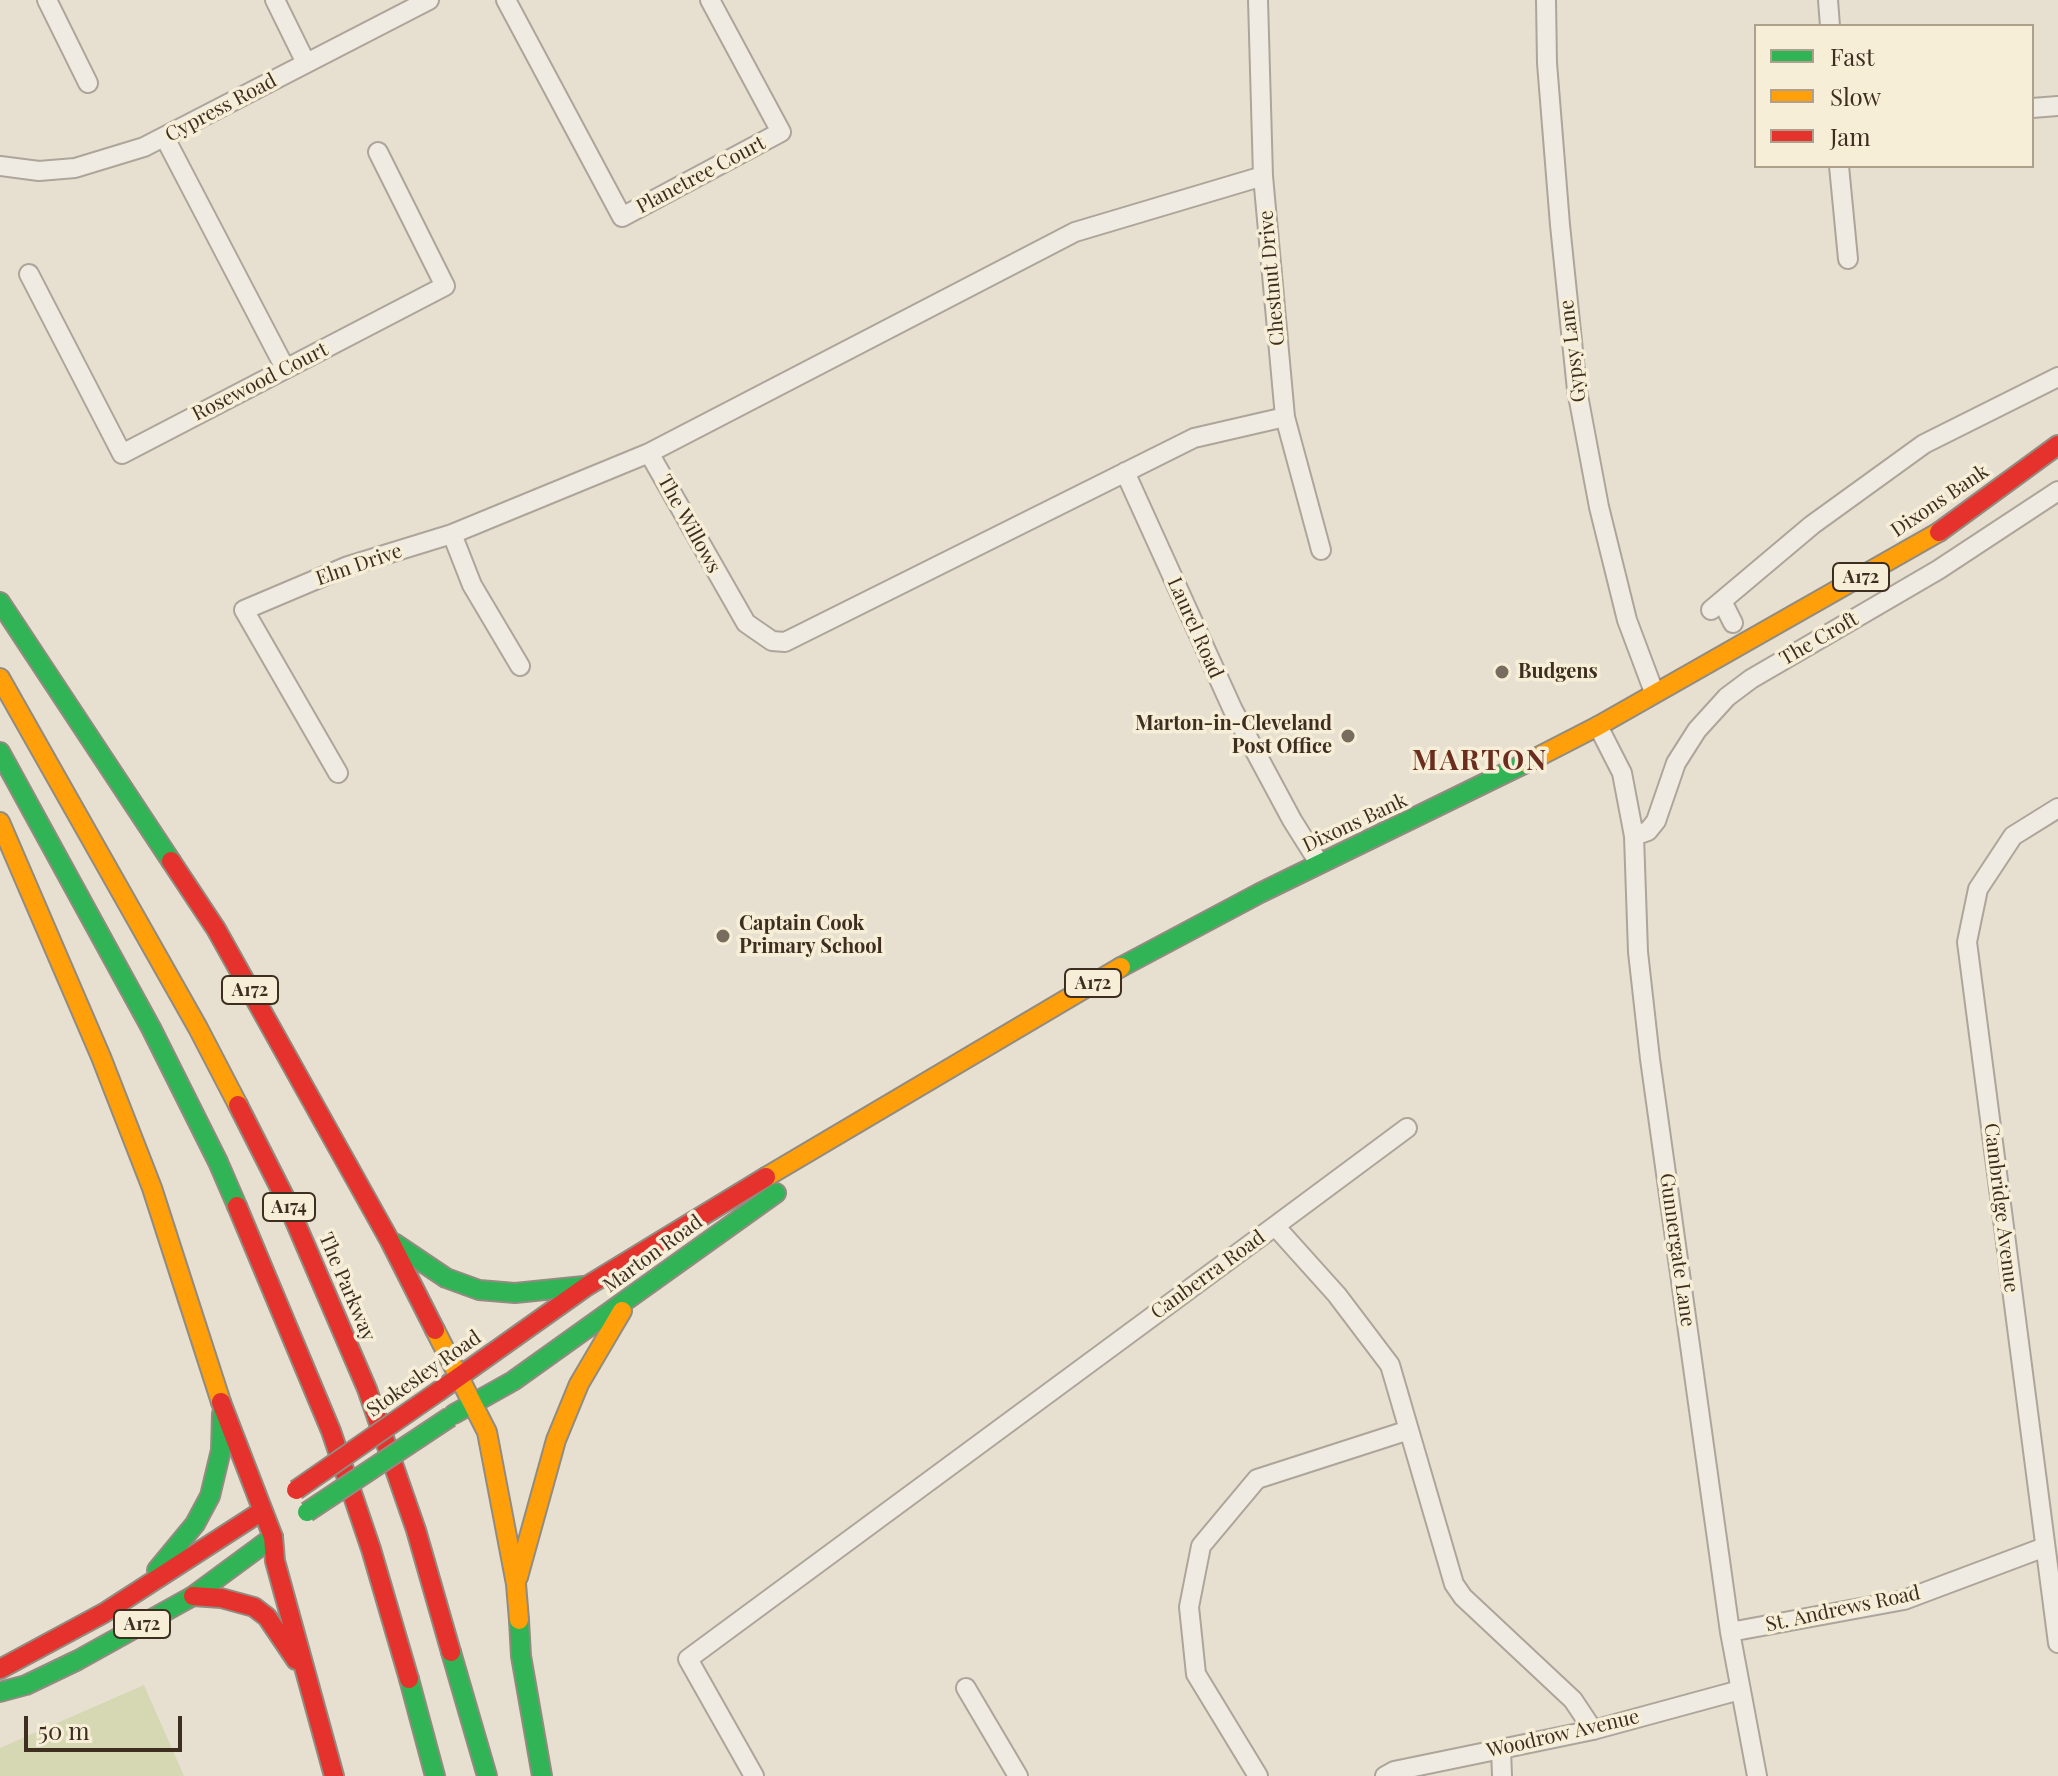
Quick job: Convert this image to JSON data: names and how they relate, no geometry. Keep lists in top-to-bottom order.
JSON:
{
  "streets": {
    "main road": [
      "Dixons Bank",
      "A172",
      "A174",
      "Marton Road",
      "The Parkway",
      "Stokesley Road"
    ],
    "street": [
      "Cypress Road",
      "Planetree Court",
      "Chestnut Drive",
      "Gypsy Lane",
      "Rosewood Court",
      "The Willows",
      "Elm Drive",
      "Laurel Road",
      "The Croft",
      "Cambridge Avenue",
      "Gunnergate Lane",
      "Canberra Road",
      "St. Andrews Road",
      "Woodrow Avenue"
    ]
  },
  "crossings": [
    ["Chestnut Drive", "The Willows"],
    ["Gypsy Lane", "Dixons Bank"],
    ["Dixons Bank", "Laurel Road"],
    ["Dixons Bank", "Gunnergate Lane"],
    ["Dixons Bank", "Marton Road"],
    ["Dixons Bank", "Stokesley Road"],
    ["The Willows", "Elm Drive"],
    ["The Willows", "Laurel Road"],
    ["A172", "Marton Road"],
    ["A172", "Stokesley Road"],
    ["The Croft", "Gunnergate Lane"],
    ["Cambridge Avenue", "St. Andrews Road"],
    ["Gunnergate Lane", "St. Andrews Road"],
    ["Gunnergate Lane", "Woodrow Avenue"],
    ["Marton Road", "Stokesley Road"],
    ["Canberra Road", "Woodrow Avenue"]
  ],
  "districts": ["MARTON"],
  "places": ["Budgens", "Marton-in-Cleveland Post Office", "Captain Cook Primary School"],
  "legend": ["Fast", "Slow", "Jam"],
  "scale_bar": "50 m"
}
